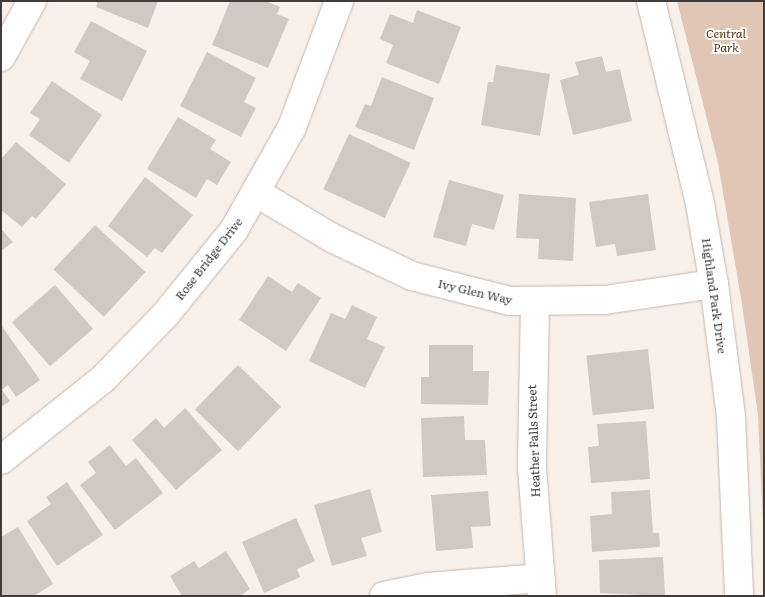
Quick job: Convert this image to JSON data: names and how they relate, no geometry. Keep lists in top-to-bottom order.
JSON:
{
  "streets": {
    "street": [
      "Rose Bridge Drive",
      "Ivy Glen Way",
      "Highland Park Drive",
      "Heather Falls Street"
    ]
  },
  "crossings": [
    ["Rose Bridge Drive", "Ivy Glen Way"],
    ["Ivy Glen Way", "Highland Park Drive"],
    ["Ivy Glen Way", "Heather Falls Street"]
  ],
  "parks": ["Central Park"]
}
